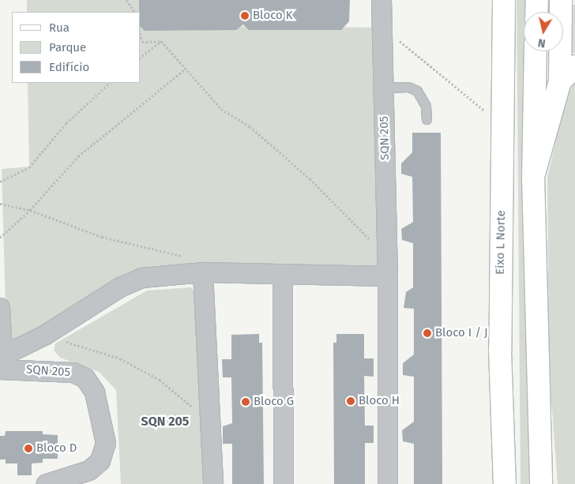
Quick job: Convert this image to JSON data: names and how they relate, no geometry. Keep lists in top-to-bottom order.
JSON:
{
  "streets": {
    "main road": ["Eixo L Norte"],
    "street": ["SQN 205"]
  },
  "districts": ["SQN 205"],
  "places": [
    "Bloco K",
    "Bloco I / J",
    "Bloco H",
    "Bloco G",
    "Bloco D"
  ],
  "legend": ["Rua", "Parque", "Edifício"],
  "north": "bottom"
}
